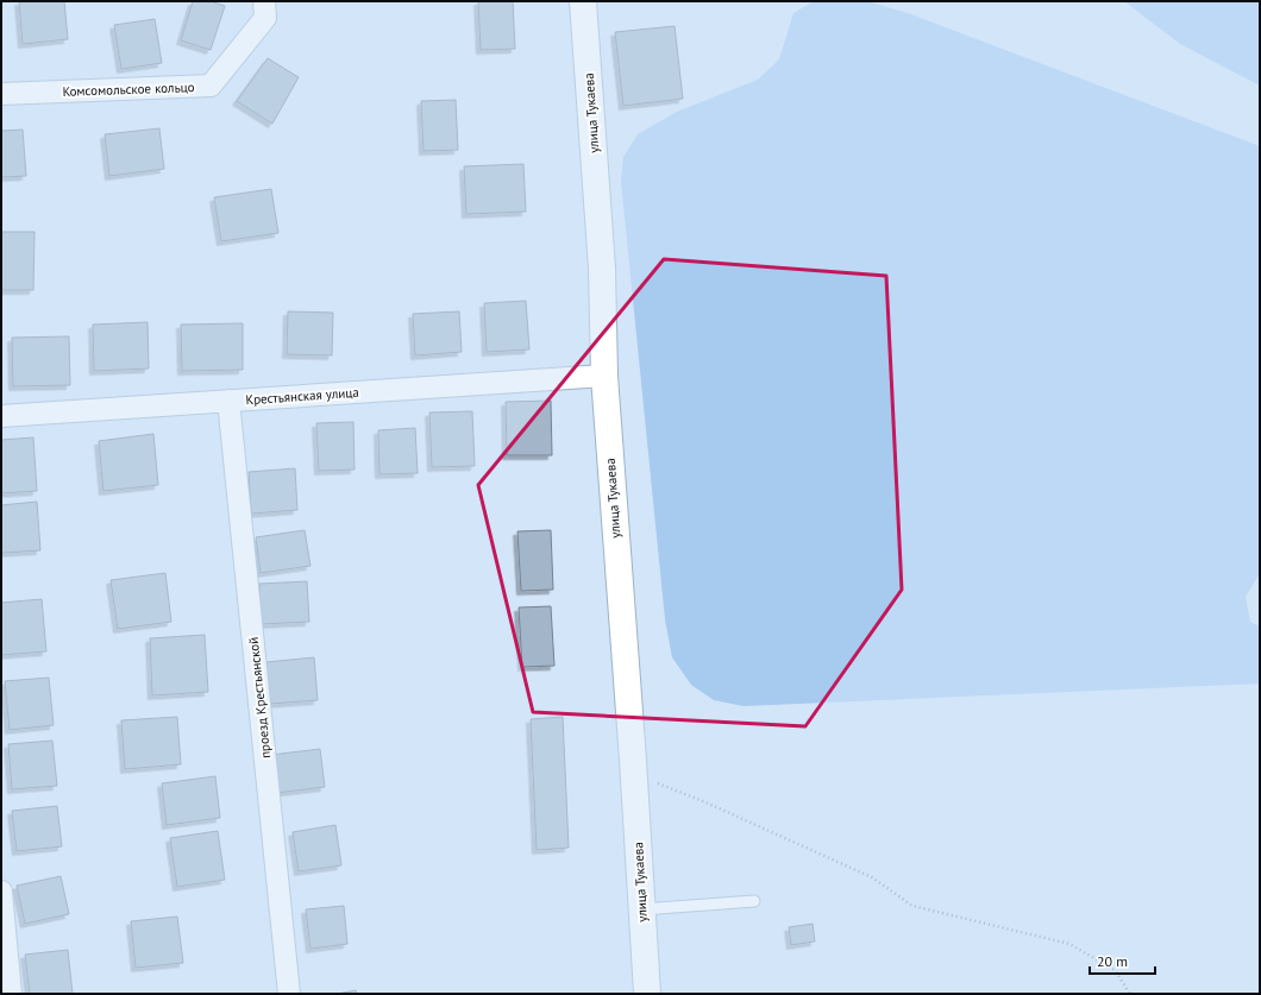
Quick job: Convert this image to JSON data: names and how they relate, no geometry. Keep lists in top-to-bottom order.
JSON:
{
  "streets": {
    "main road": ["улица Тукаева"],
    "street": ["Комсомольское кольцо", "Крестьянская улица", "проезд Крестьянской"]
  },
  "crossings": [
    ["улица Тукаева", "Крестьянская улица"],
    ["Крестьянская улица", "проезд Крестьянской"]
  ],
  "scale_bar": "20 m"
}
